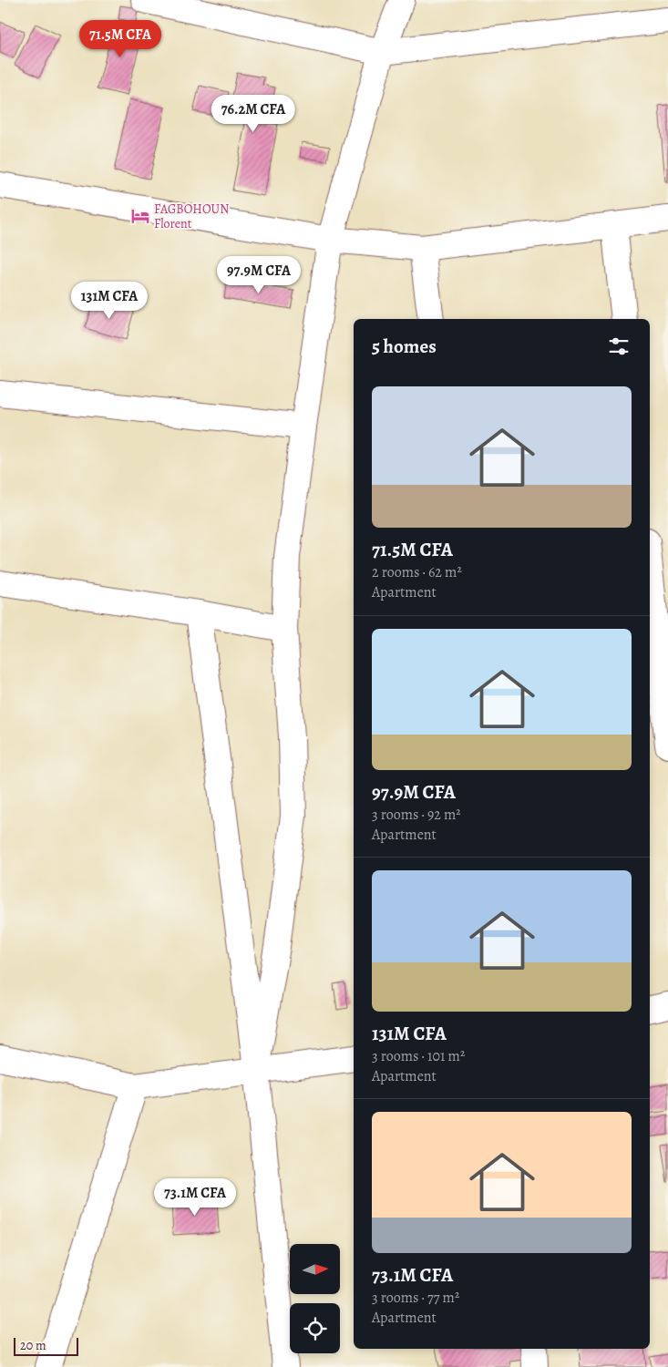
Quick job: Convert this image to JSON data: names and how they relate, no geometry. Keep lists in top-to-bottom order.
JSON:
{
  "places": {
    "hotel": ["FAGBOHOUN Florent"]
  },
  "scale_bar": "20 m",
  "north": "right",
  "page": {
    "price": [
      "71.5M CFA",
      "76.2M CFA",
      "97.9M CFA",
      "131M CFA",
      "73.1M CFA"
    ],
    "heading": "5 homes",
    "list": [
      {
        "name": "71.5M CFA",
        "note": "2 rooms · 62 m² · Apartment"
      },
      {
        "name": "97.9M CFA",
        "note": "3 rooms · 92 m² · Apartment"
      },
      {
        "name": "131M CFA",
        "note": "3 rooms · 101 m² · Apartment"
      },
      {
        "name": "73.1M CFA",
        "note": "3 rooms · 77 m² · Apartment"
      }
    ],
    "scale": "20 m"
  }
}
